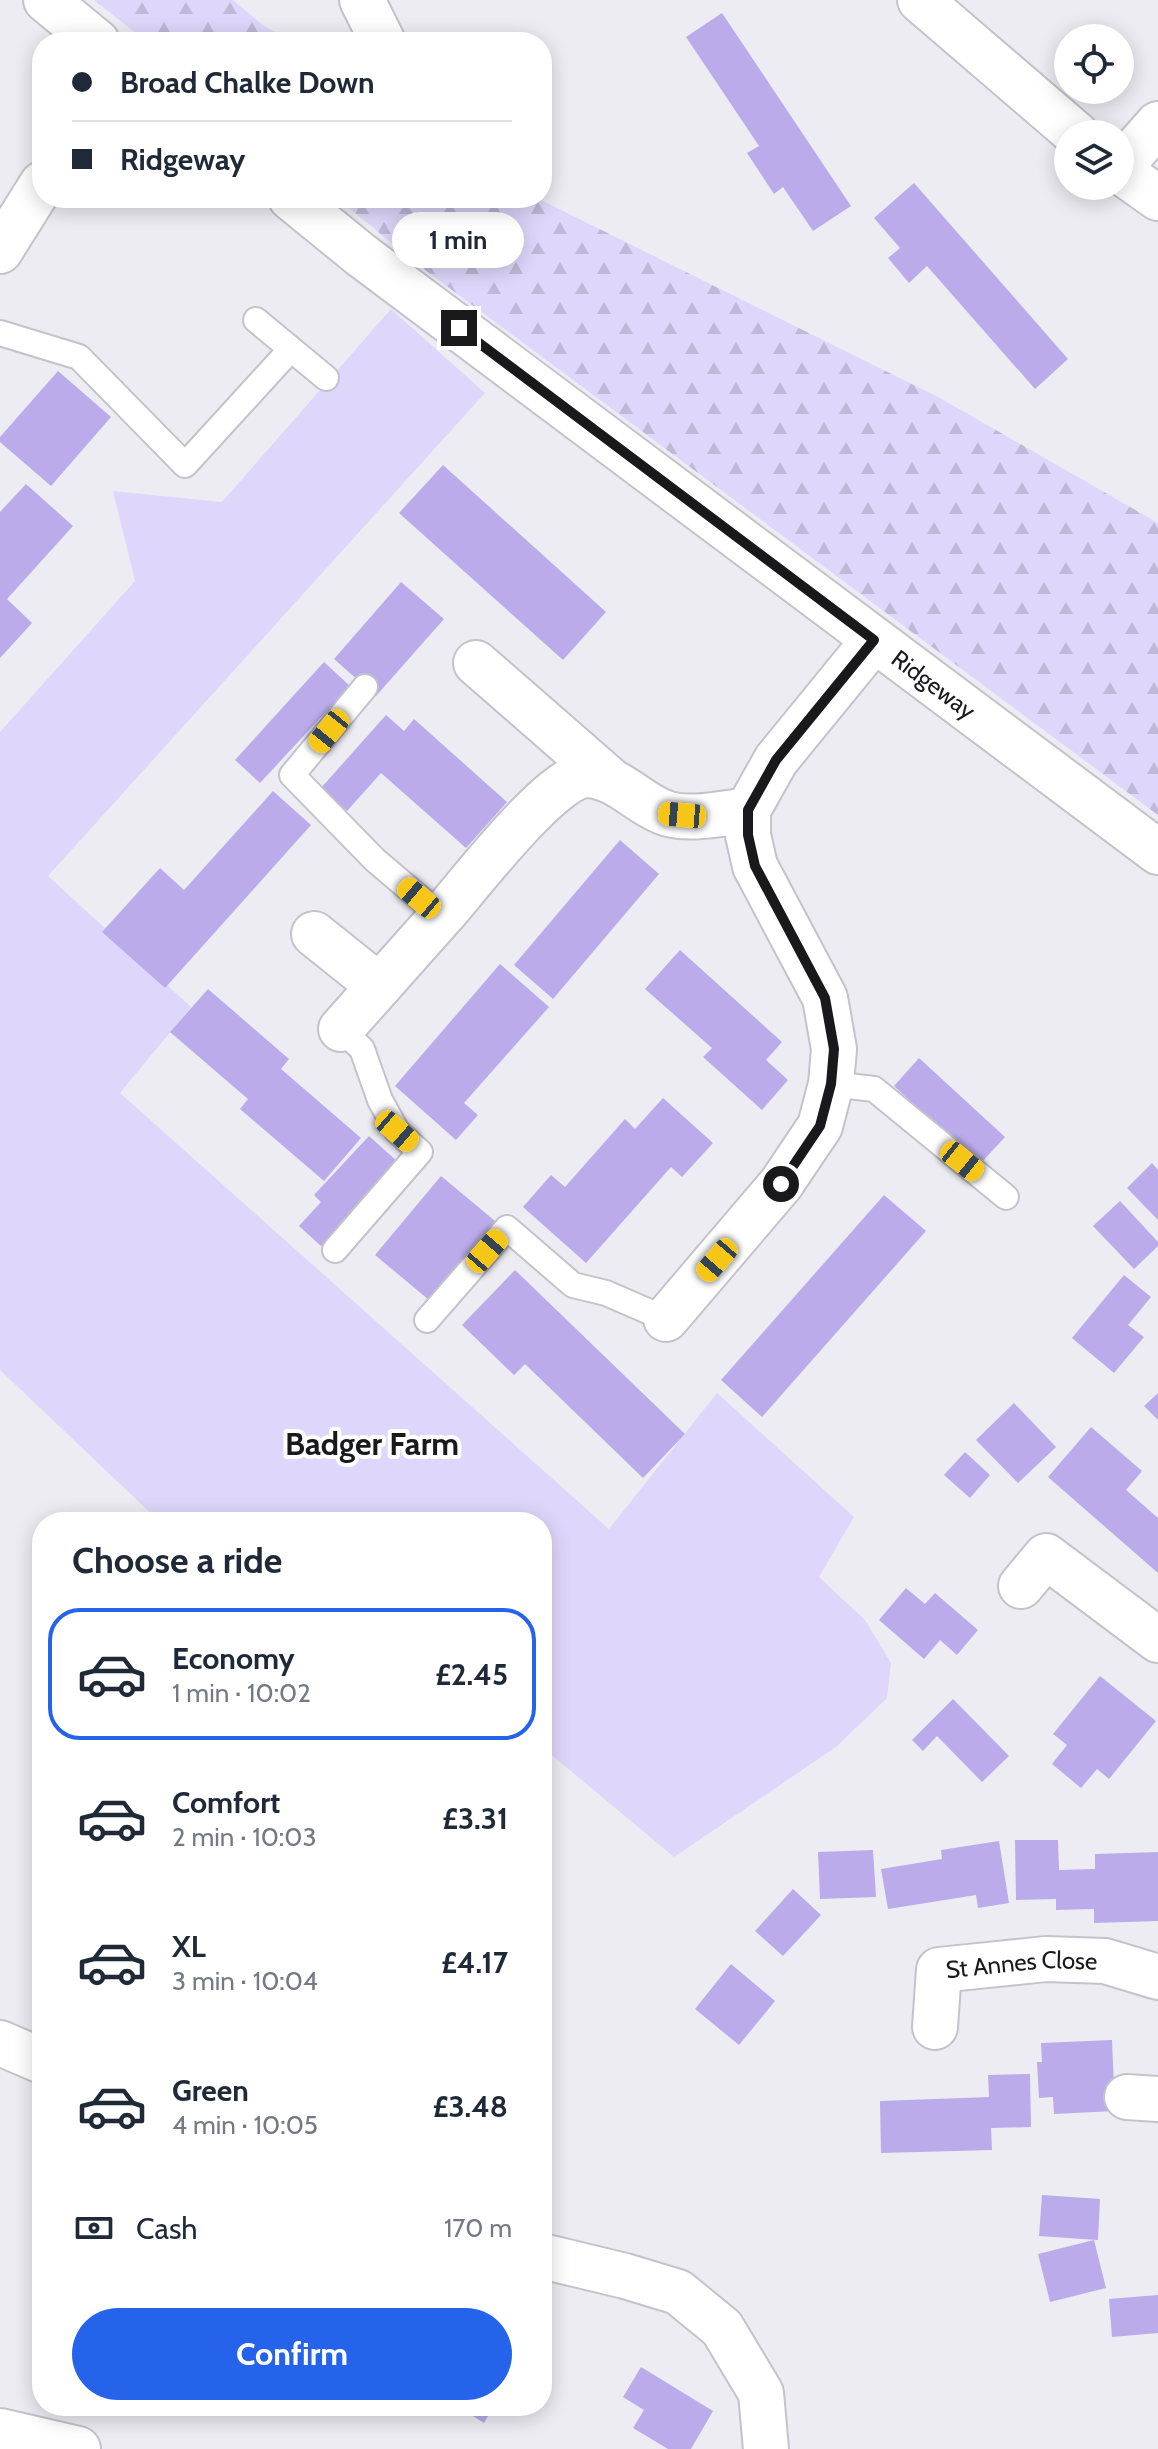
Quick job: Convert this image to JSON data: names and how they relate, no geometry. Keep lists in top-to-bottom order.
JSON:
{
  "streets": {
    "street": ["Ridgeway", "St Annes Close"]
  },
  "districts": ["Badger Farm"],
  "page": {
    "banner": ["Broad Chalke Down", "Ridgeway"],
    "bubble": "1 min",
    "heading": "Choose a ride",
    "list": [
      {
        "name": "Economy",
        "note": "1 min · 10:02",
        "value": "£2.45"
      },
      {
        "name": "Comfort",
        "note": "2 min · 10:03",
        "value": "£3.31"
      },
      {
        "name": "XL",
        "note": "3 min · 10:04",
        "value": "£4.17"
      },
      {
        "name": "Green",
        "note": "4 min · 10:05",
        "value": "£3.48"
      }
    ],
    "pay": ["Cash", "170 m"],
    "buttons": "Confirm"
  }
}
